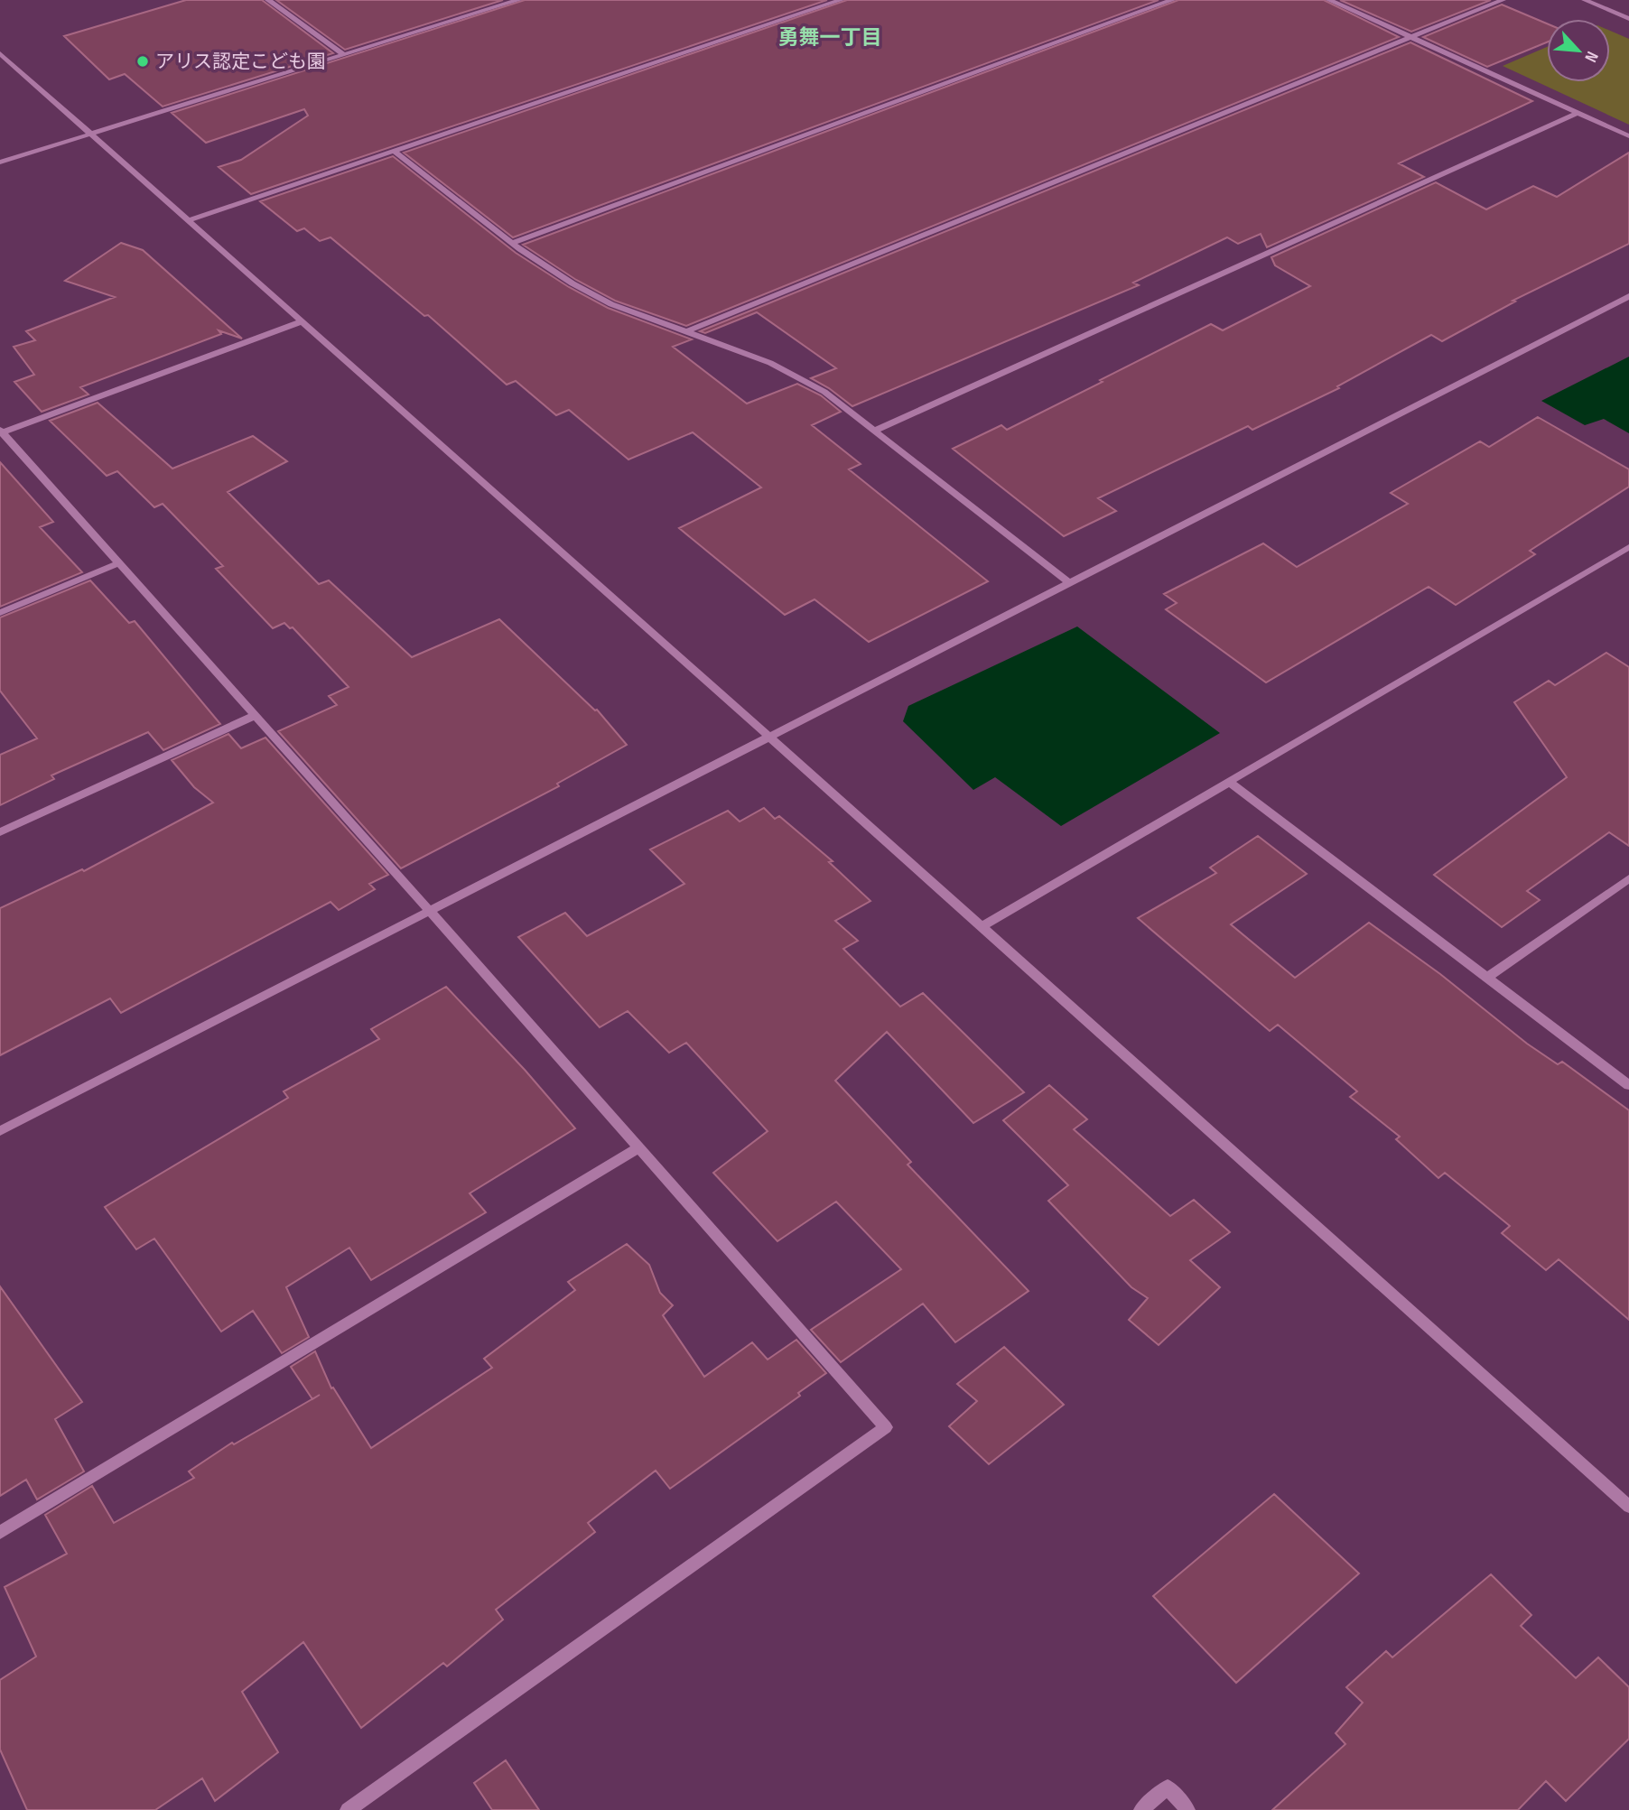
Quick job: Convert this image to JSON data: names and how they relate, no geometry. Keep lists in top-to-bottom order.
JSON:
{
  "districts": ["勇舞一丁目"],
  "places": ["アリス認定こども園"],
  "north": "bottom right"
}
